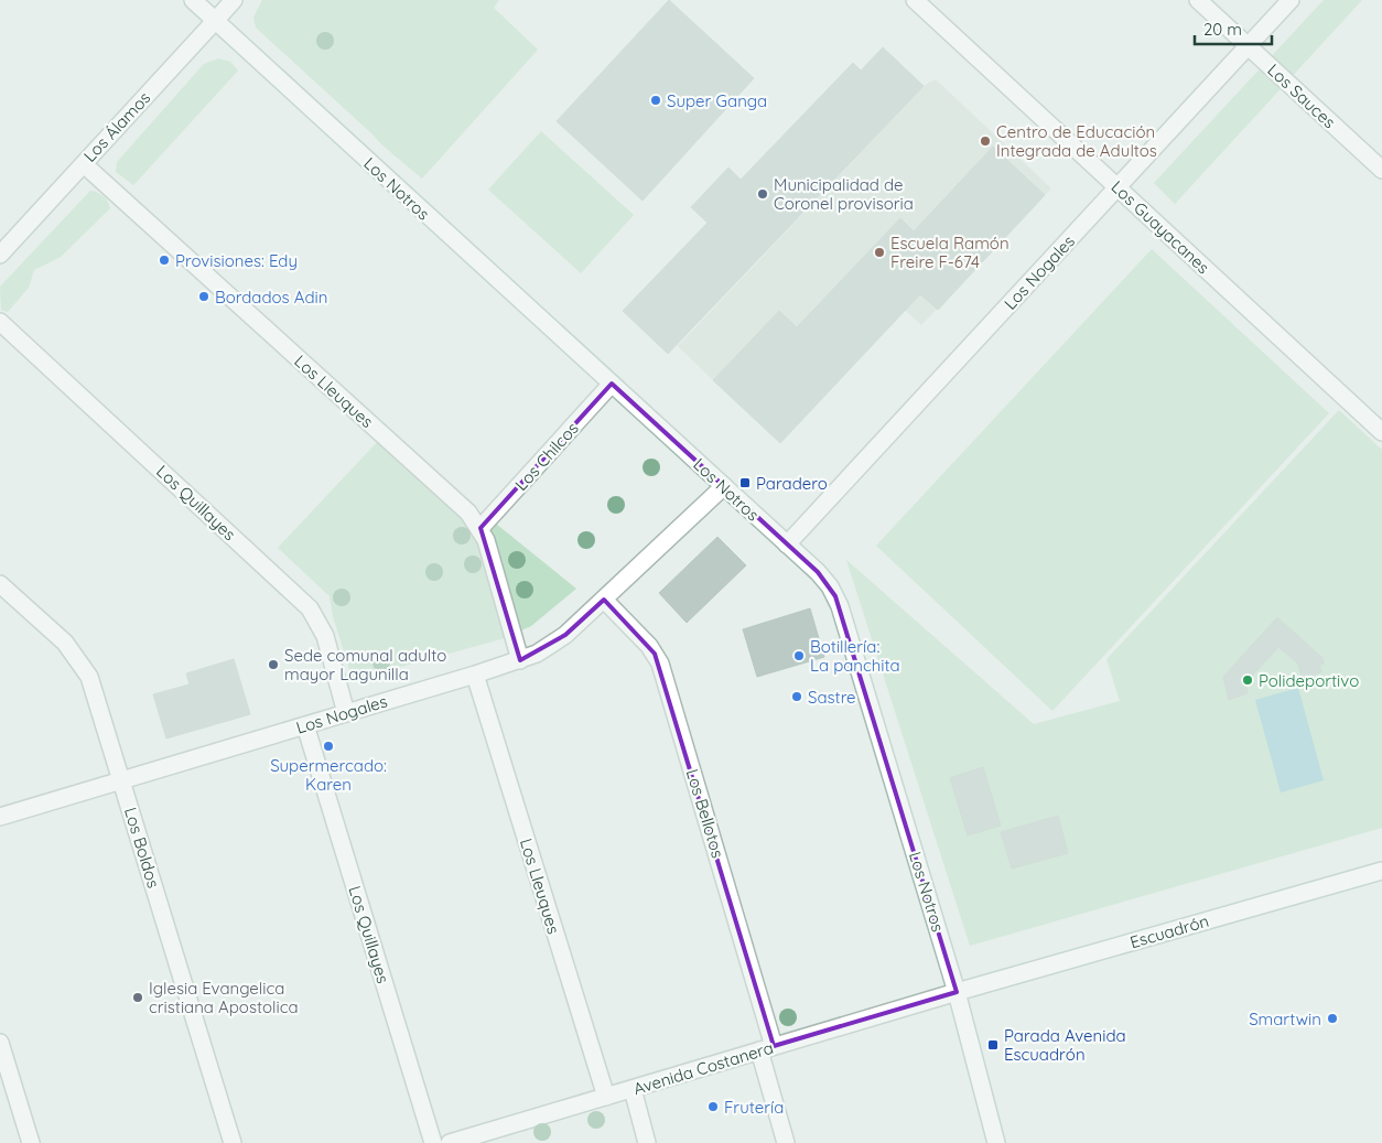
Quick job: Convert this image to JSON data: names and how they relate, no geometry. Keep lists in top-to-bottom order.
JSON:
{
  "streets": {
    "street": [
      "Los Sauces",
      "Los Álamos",
      "Los Notros",
      "Los Guayacanes",
      "Los Nogales",
      "Los Lleuques",
      "Los Chilcos",
      "Los Quillayes",
      "Los Bellotos",
      "Los Boldos",
      "Escuadrón",
      "Avenida Costanera"
    ]
  },
  "crossings": [
    ["Los Sauces", "Los Nogales"],
    ["Los Álamos", "Los Notros"],
    ["Los Álamos", "Los Lleuques"],
    ["Los Notros", "Los Nogales"],
    ["Los Notros", "Los Chilcos"],
    ["Los Notros", "Escuadrón"],
    ["Los Notros", "Avenida Costanera"],
    ["Los Guayacanes", "Los Nogales"],
    ["Los Nogales", "Los Lleuques"],
    ["Los Nogales", "Los Quillayes"],
    ["Los Nogales", "Los Bellotos"],
    ["Los Nogales", "Los Boldos"],
    ["Los Lleuques", "Los Chilcos"],
    ["Los Lleuques", "Avenida Costanera"],
    ["Los Bellotos", "Avenida Costanera"],
    ["Escuadrón", "Avenida Costanera"]
  ],
  "places": {
    "other": [
      "Super Ganga",
      "Centro de Educación Integrada de Adultos",
      "Municipalidad de Coronel provisoria",
      "Escuela Ramón Freire F-674",
      "Provisiones: Edy",
      "Bordados Adin",
      "Botillería: La panchita",
      "Sede comunal adulto mayor Lagunilla",
      "Polideportivo",
      "Sastre",
      "Supermercado: Karen",
      "Iglesia Evangelica cristiana Apostolica",
      "Smartwin",
      "Frutería"
    ],
    "transit": ["Paradero", "Parada Avenida Escuadrón"]
  },
  "scale_bar": "20 m"
}
